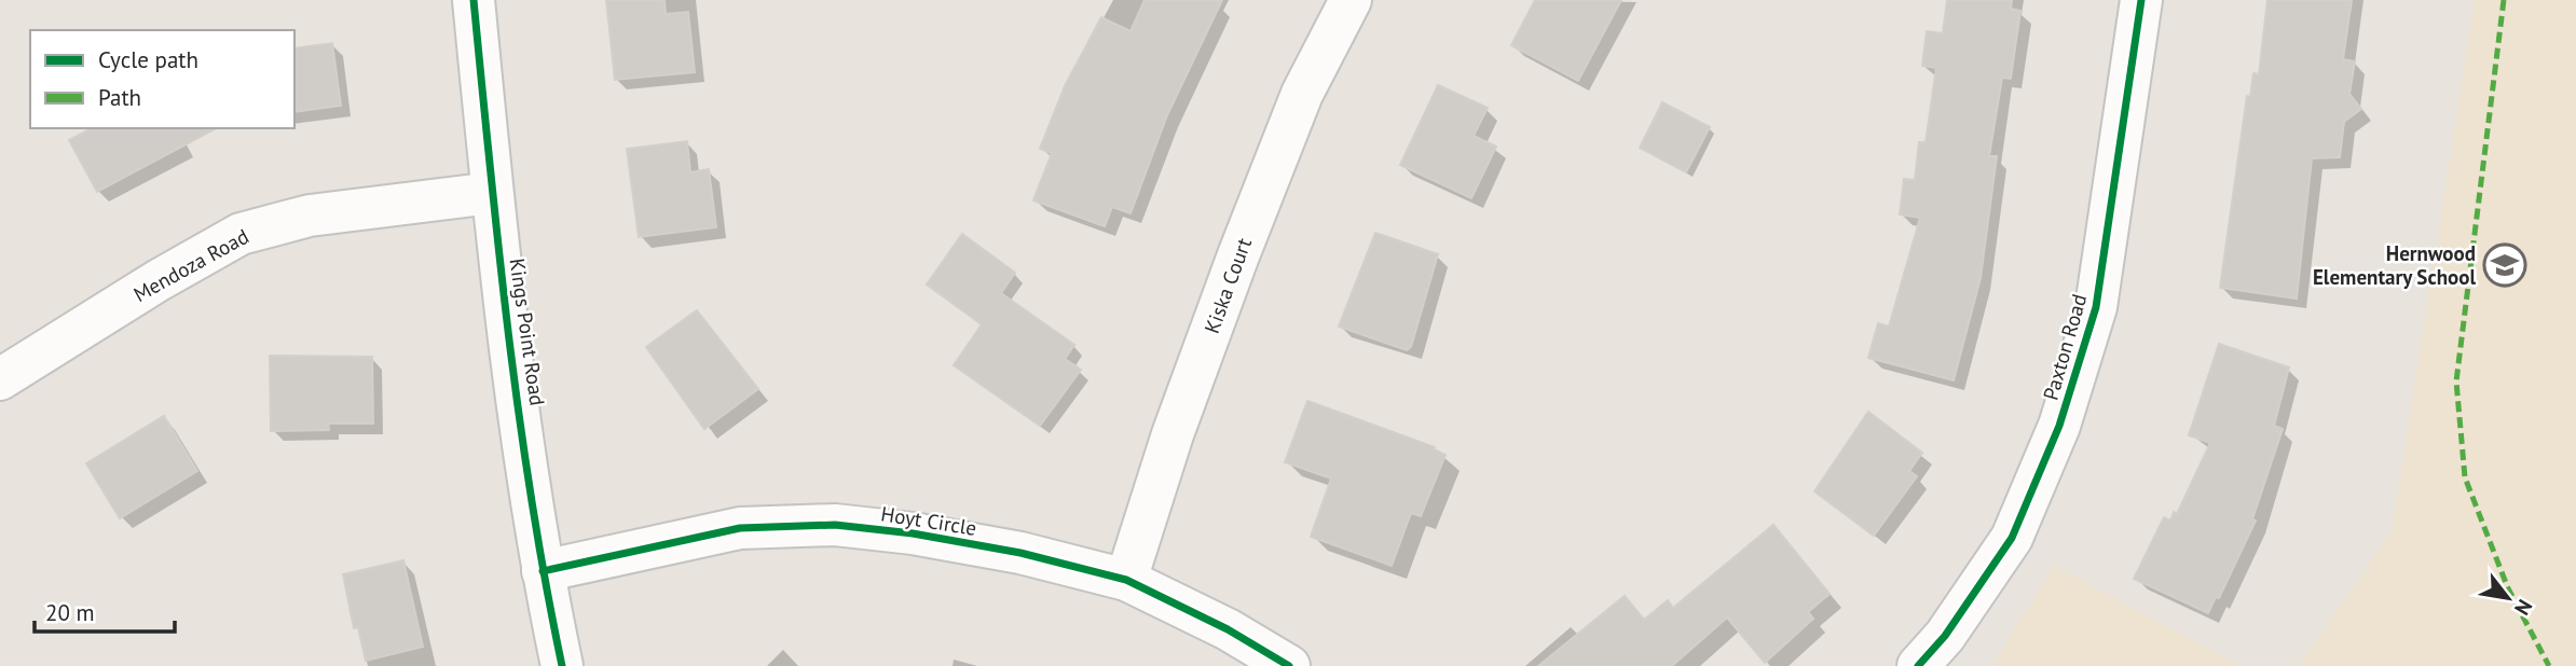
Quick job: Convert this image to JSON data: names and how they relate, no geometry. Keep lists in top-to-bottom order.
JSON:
{
  "streets": {
    "street": [
      "Mendoza Road",
      "Kiska Court",
      "Kings Point Road",
      "Paxton Road",
      "Hoyt Circle"
    ]
  },
  "crossings": [
    ["Mendoza Road", "Kings Point Road"],
    ["Kiska Court", "Hoyt Circle"],
    ["Kings Point Road", "Hoyt Circle"]
  ],
  "places": {
    "school or university": ["Hernwood Elementary School"]
  },
  "legend": ["Cycle path", "Path"],
  "scale_bar": "20 m",
  "north": "bottom right"
}
